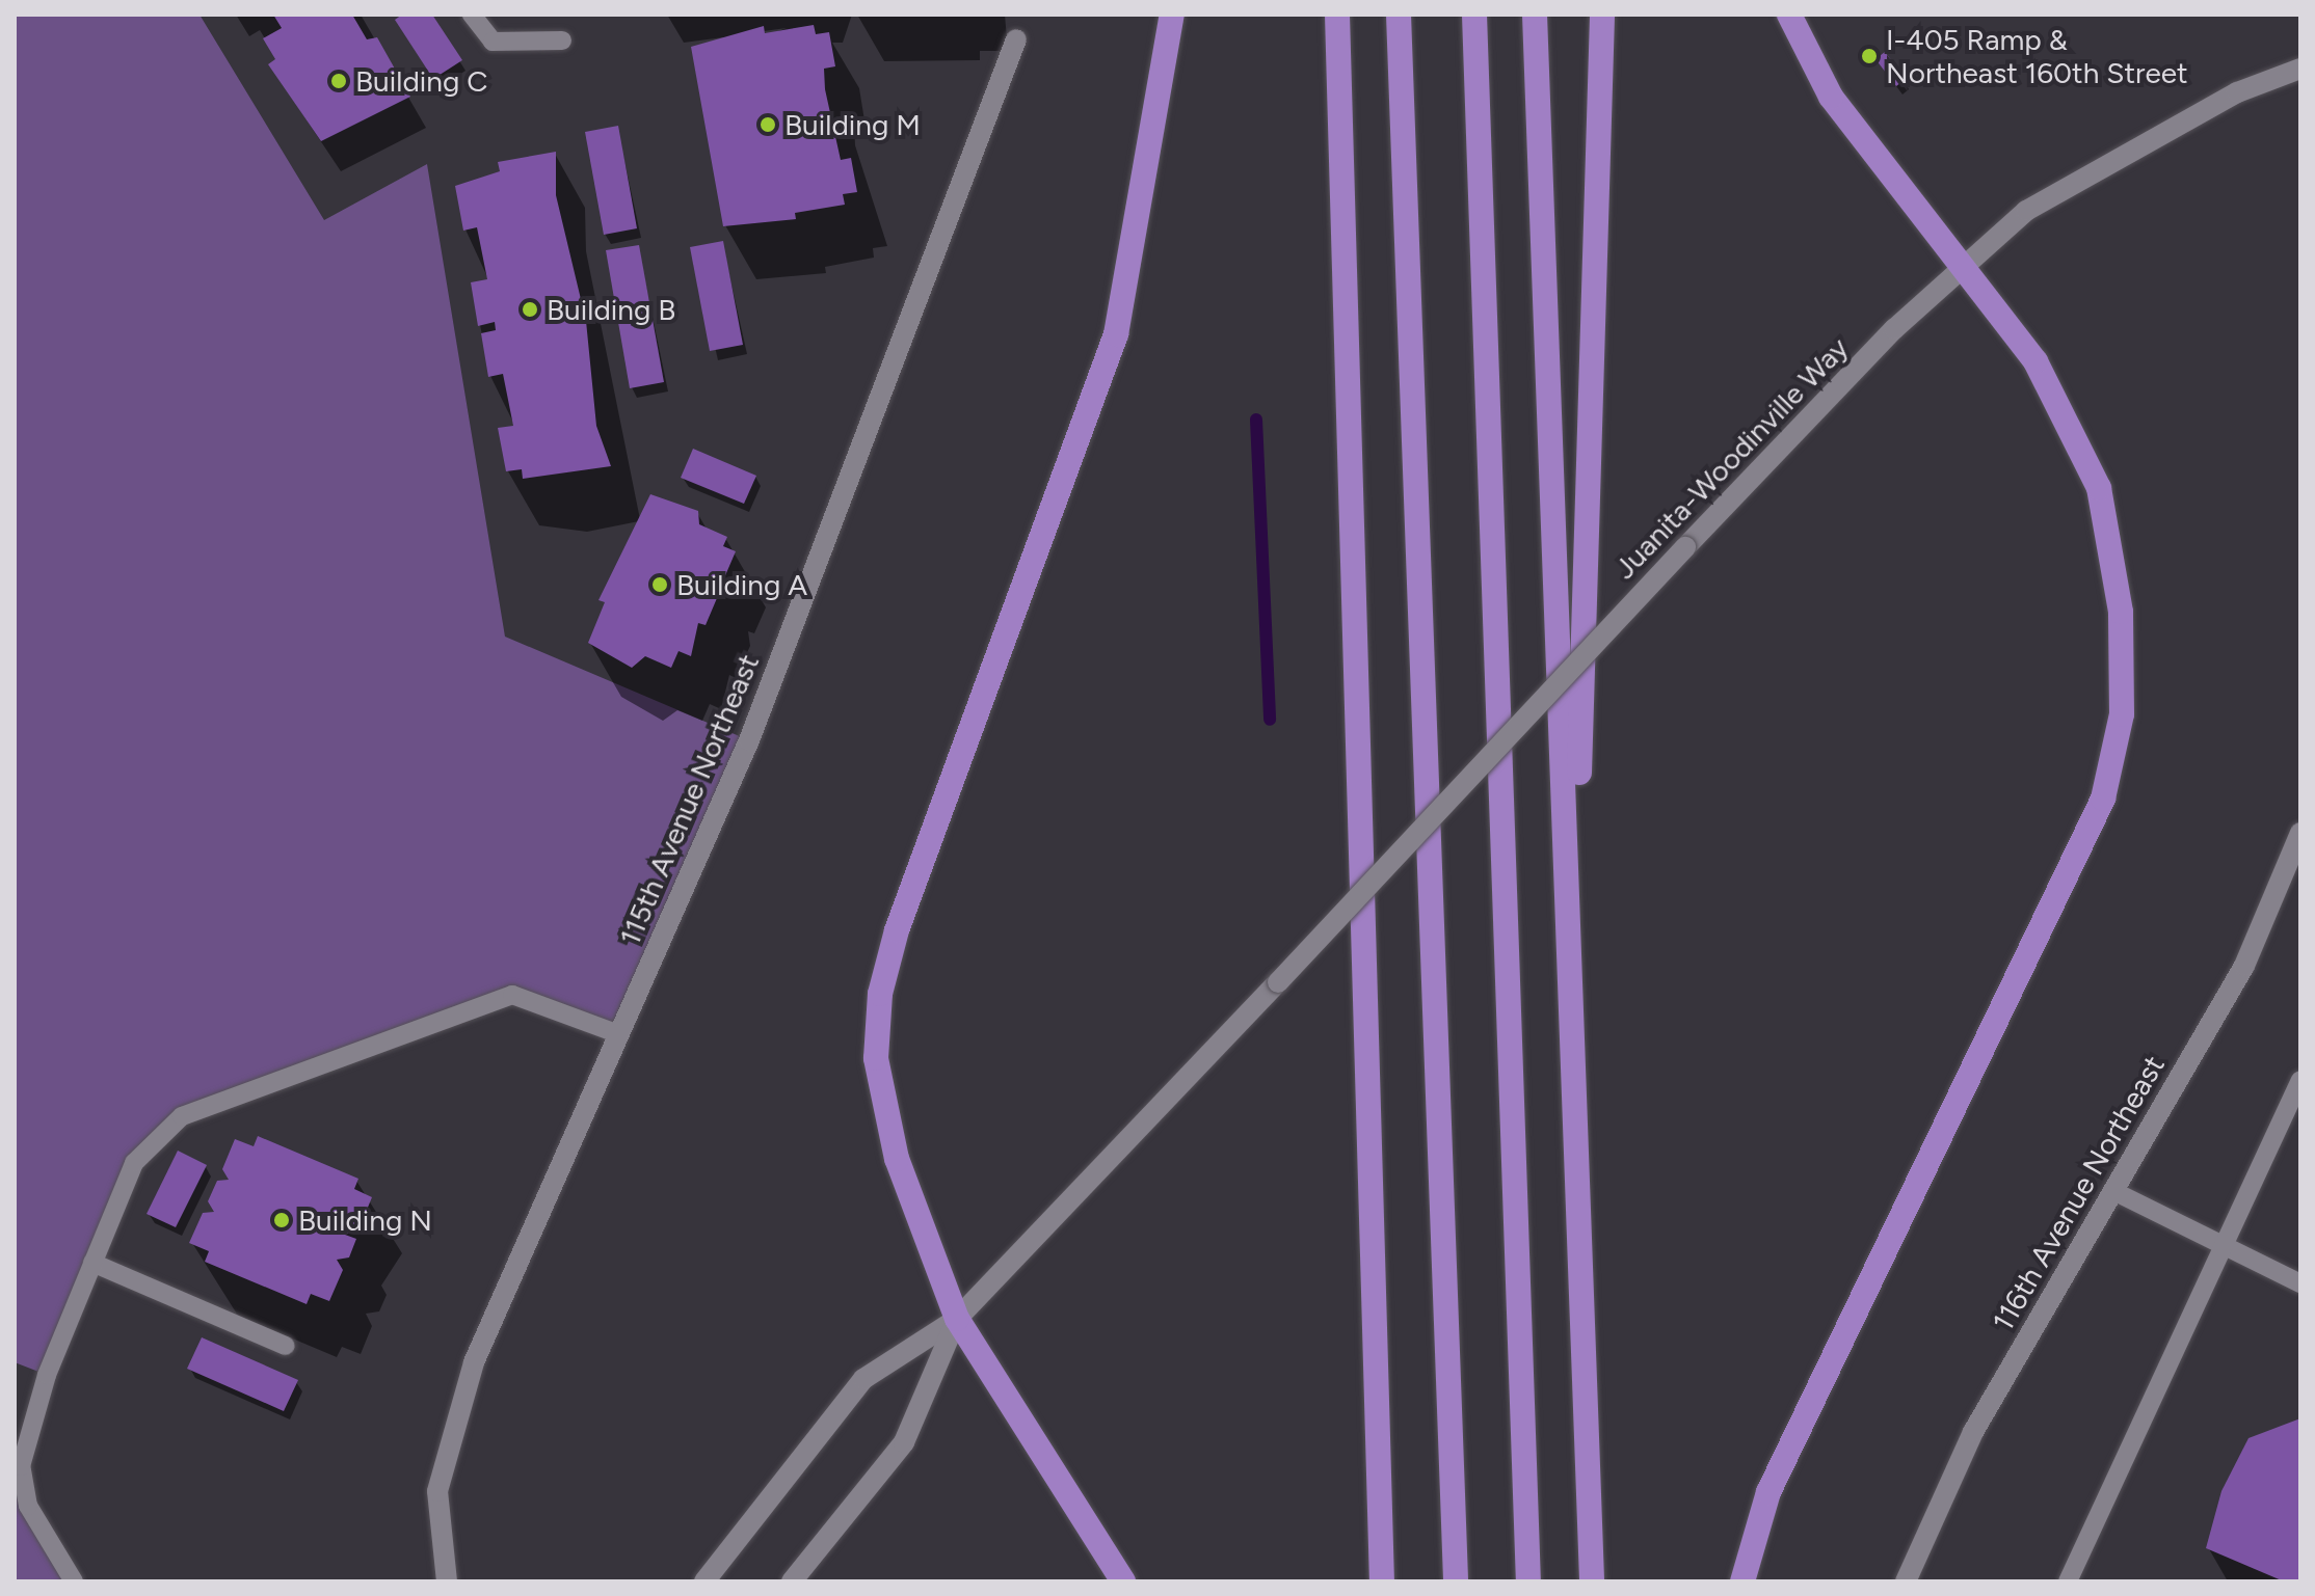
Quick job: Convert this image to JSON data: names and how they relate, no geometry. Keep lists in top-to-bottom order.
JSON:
{
  "streets": {
    "main road": ["Juanita-Woodinville Way", "115th Avenue Northeast", "116th Avenue Northeast"]
  },
  "places": [
    "I-405 Ramp & Northeast 160th Street",
    "Building C",
    "Building M",
    "Building B",
    "Building A",
    "Building N"
  ]
}
